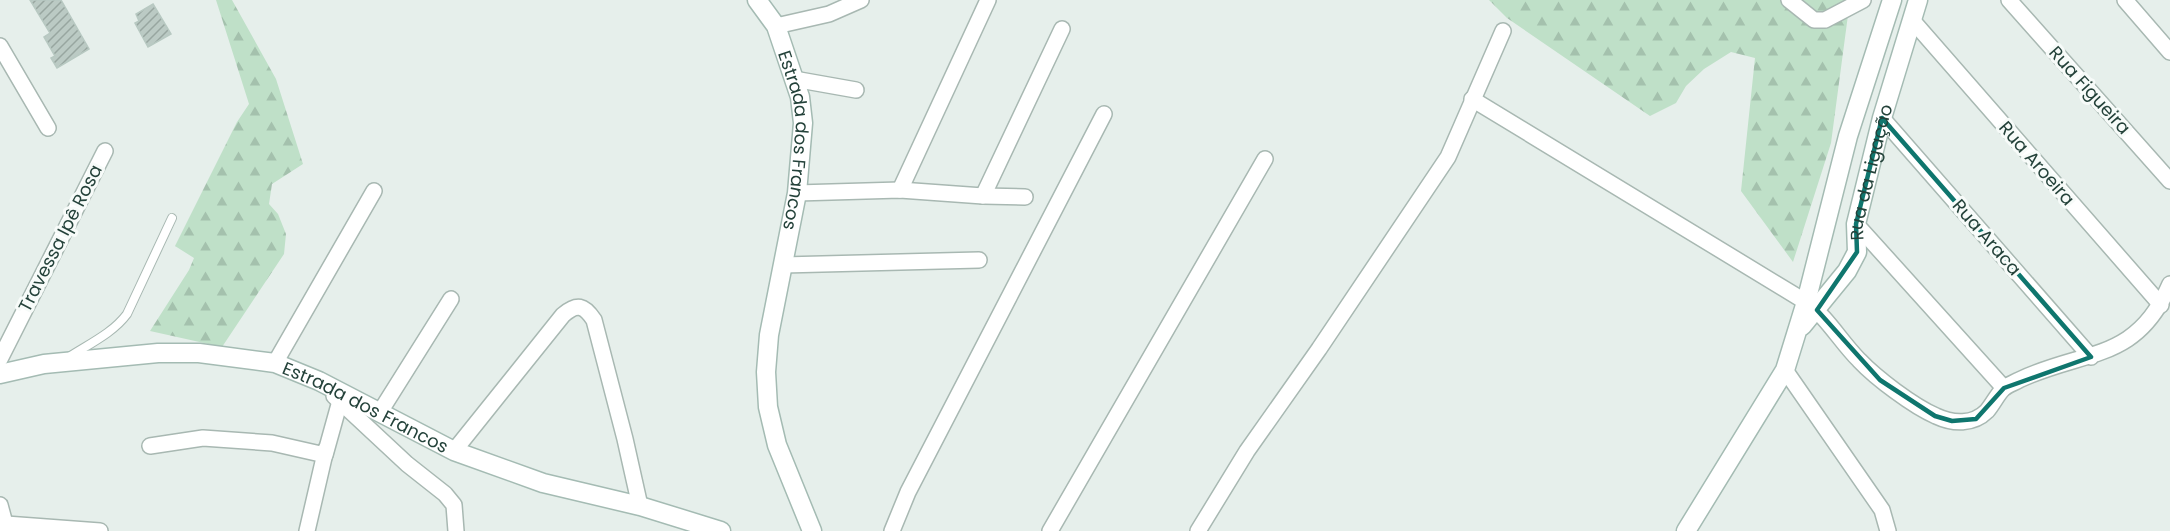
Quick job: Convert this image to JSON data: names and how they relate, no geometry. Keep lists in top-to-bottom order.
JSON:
{
  "streets": {
    "street": [
      "Rua Figueira",
      "Estrada dos Francos",
      "Rua Aroeira",
      "Rua da Ligação",
      "Rua Araca",
      "Travessa Ipê Rosa"
    ]
  },
  "crossings": [
    ["Rua Aroeira", "Rua da Ligação"],
    ["Rua da Ligação", "Rua Araca"]
  ]
}
